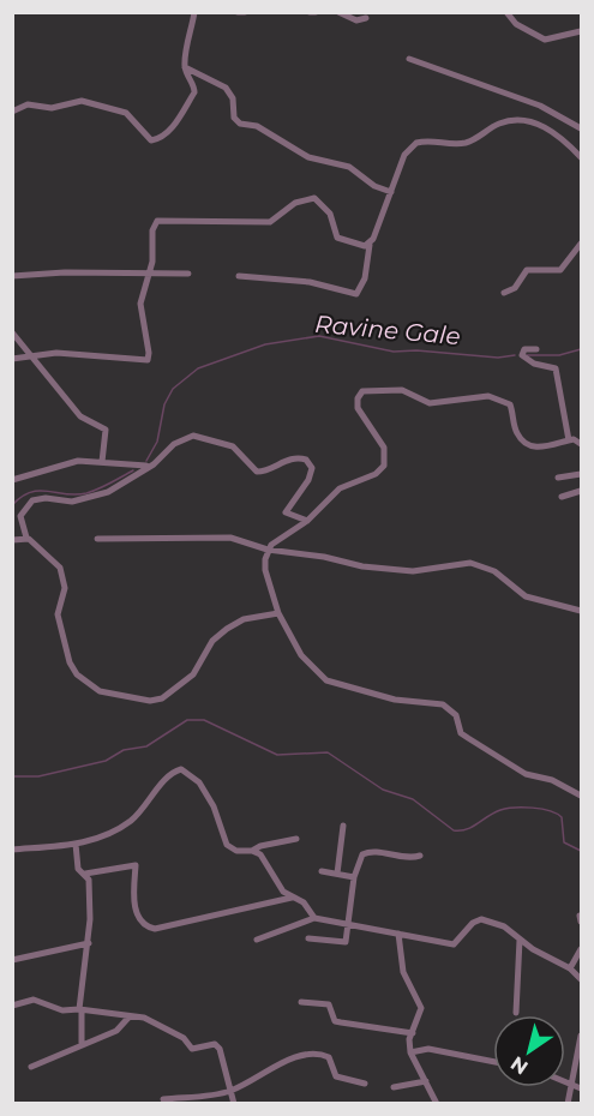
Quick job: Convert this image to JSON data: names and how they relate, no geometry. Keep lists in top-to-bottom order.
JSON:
{
  "water": ["Ravine Gale"],
  "north": "bottom left"
}
